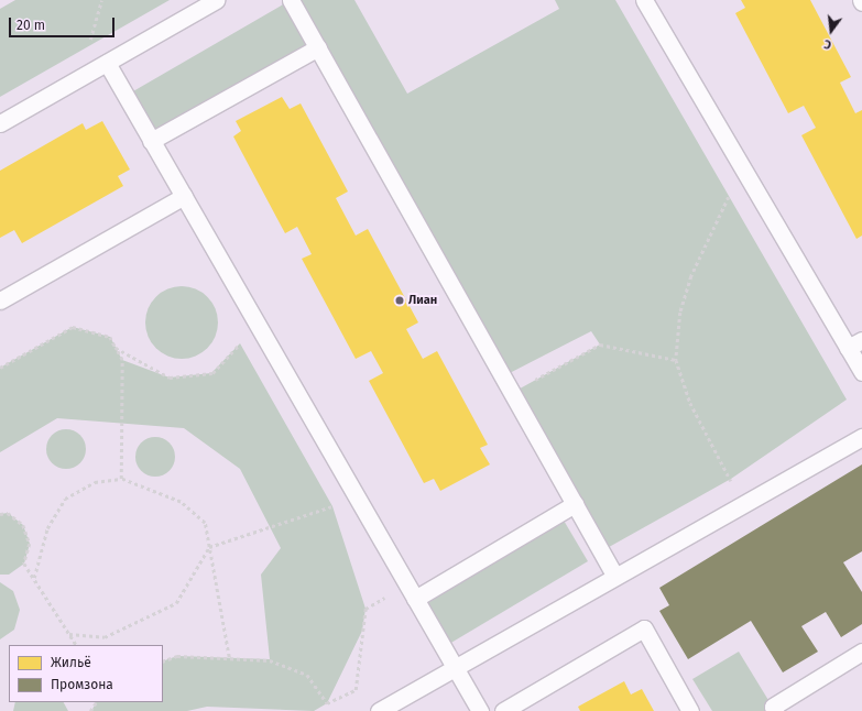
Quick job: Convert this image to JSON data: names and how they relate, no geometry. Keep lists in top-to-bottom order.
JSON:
{
  "places": ["Лиан"],
  "legend": ["Жильё", "Промзона"],
  "scale_bar": "20 m",
  "north": "bottom"
}
